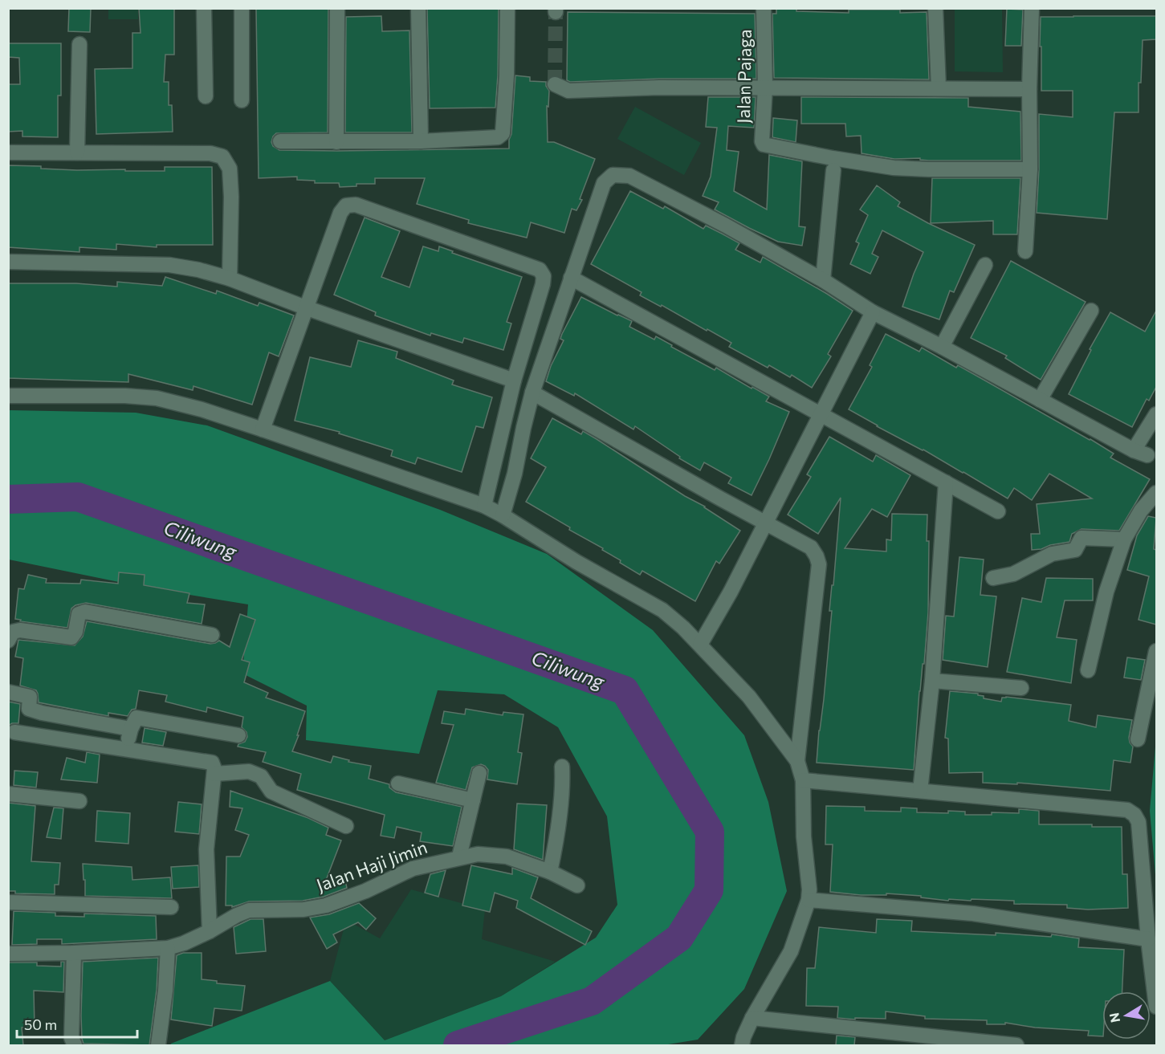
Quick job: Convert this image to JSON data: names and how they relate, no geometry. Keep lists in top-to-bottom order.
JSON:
{
  "streets": {
    "street": ["Jalan Pajaga", "Jalan Haji Jimin"]
  },
  "water": ["Ciliwung"],
  "scale_bar": "50 m",
  "north": "left"
}
